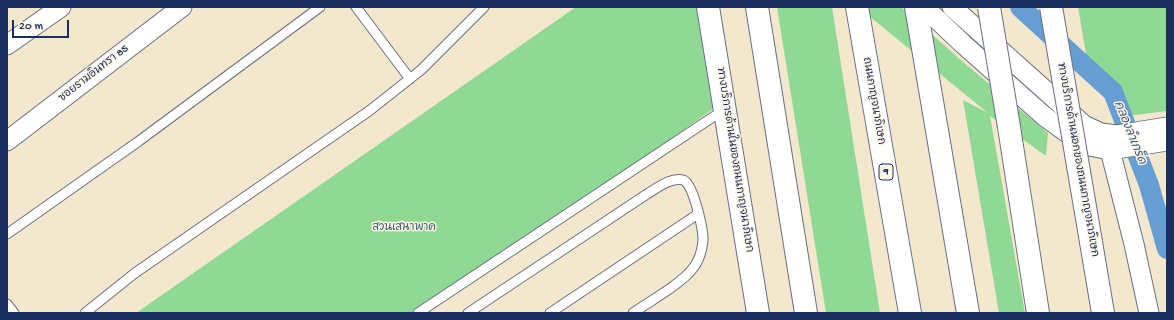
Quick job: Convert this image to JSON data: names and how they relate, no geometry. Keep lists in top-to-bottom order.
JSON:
{
  "streets": {
    "main road": [
      "ถนนกาญจนาภิเษก",
      "ทางบริการด้านในของถนนกาญจนาภิเษก",
      "ทางบริการด้านนอกของถนนกาญจนาภิเษก",
      "9"
    ],
    "street": ["ซอยรามอินทรา 85"]
  },
  "water": ["คลองลำเกร็ด"],
  "parks": ["สวนเสนาพาค"],
  "scale_bar": "20 m"
}
